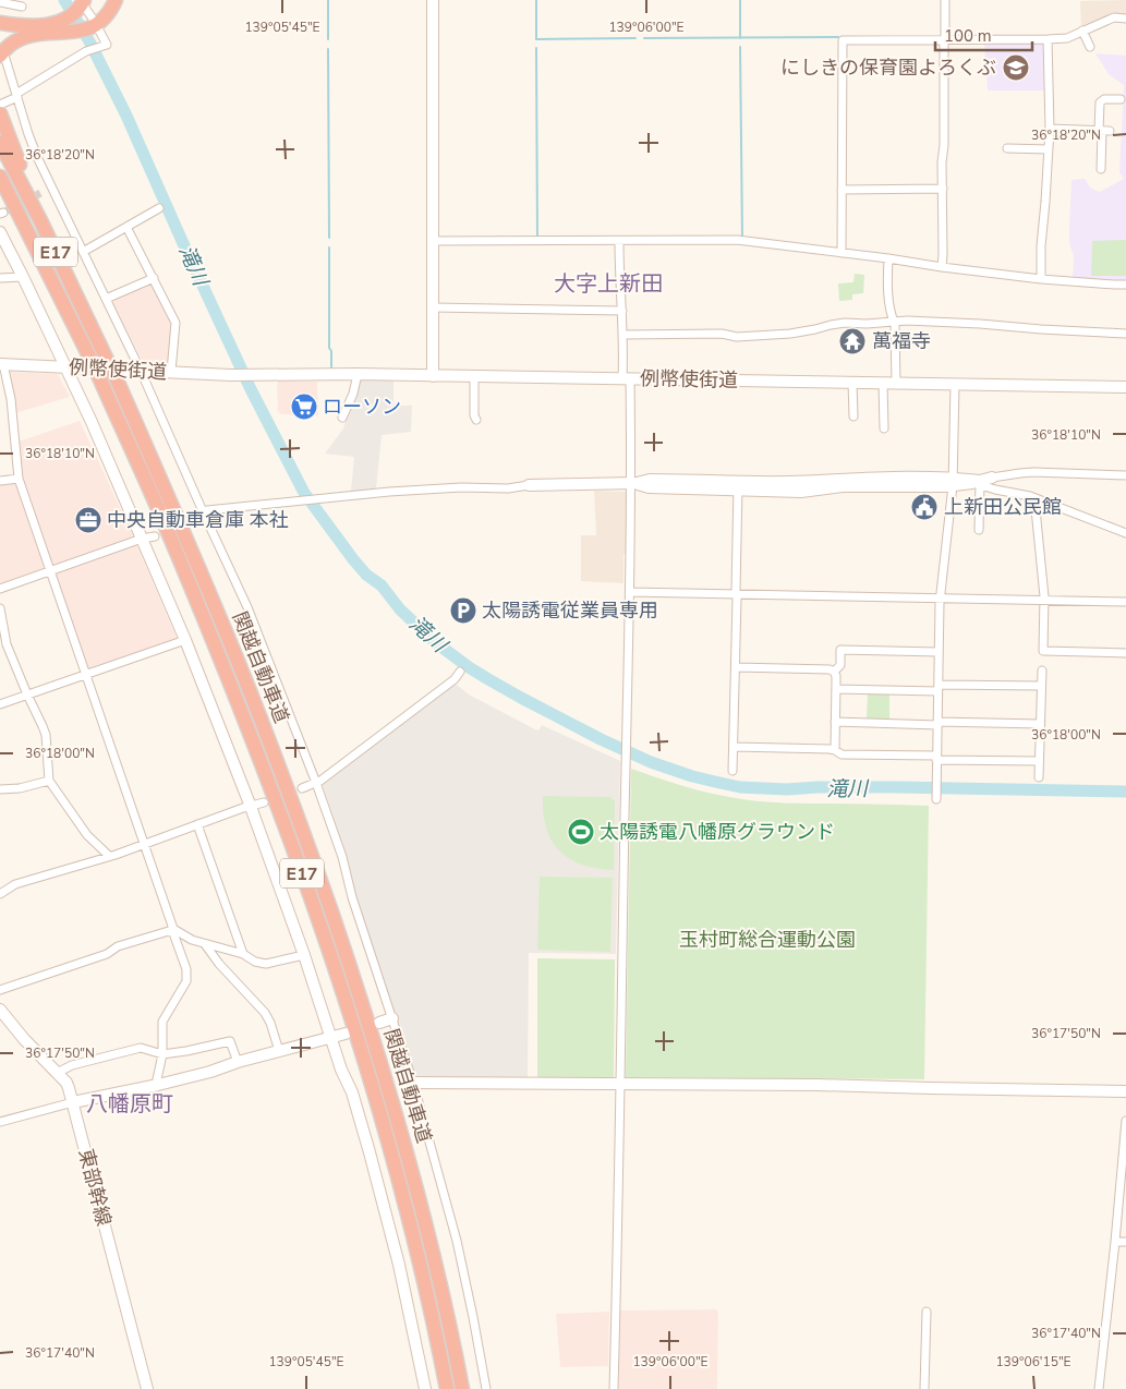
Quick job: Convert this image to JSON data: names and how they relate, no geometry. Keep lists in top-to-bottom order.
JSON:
{
  "streets": {
    "highway": ["E17", "関越自動車道"],
    "street": ["例幣使街道", "東部幹線"]
  },
  "districts": ["大字上新田", "八幡原町"],
  "water": ["滝川"],
  "parks": ["玉村町総合運動公園"],
  "places": {
    "school or university": ["にしきの保育園よろくぶ"],
    "temple": ["萬福寺"],
    "supermarket": ["ローソン"],
    "public building": ["上新田公民館"],
    "office": ["中央自動車倉庫 本社"],
    "parking": ["太陽誘電従業員専用"],
    "sports": ["太陽誘電八幡原グラウンド"]
  },
  "scale_bar": "100 m",
  "coordinates": [
    "139°05'45\"E",
    "139°06'00\"E",
    "36°18'20\"N",
    "36°18'10\"N",
    "36°18'00\"N",
    "36°17'50\"N",
    "36°17'40\"N",
    "139°06'15\"E"
  ]
}
